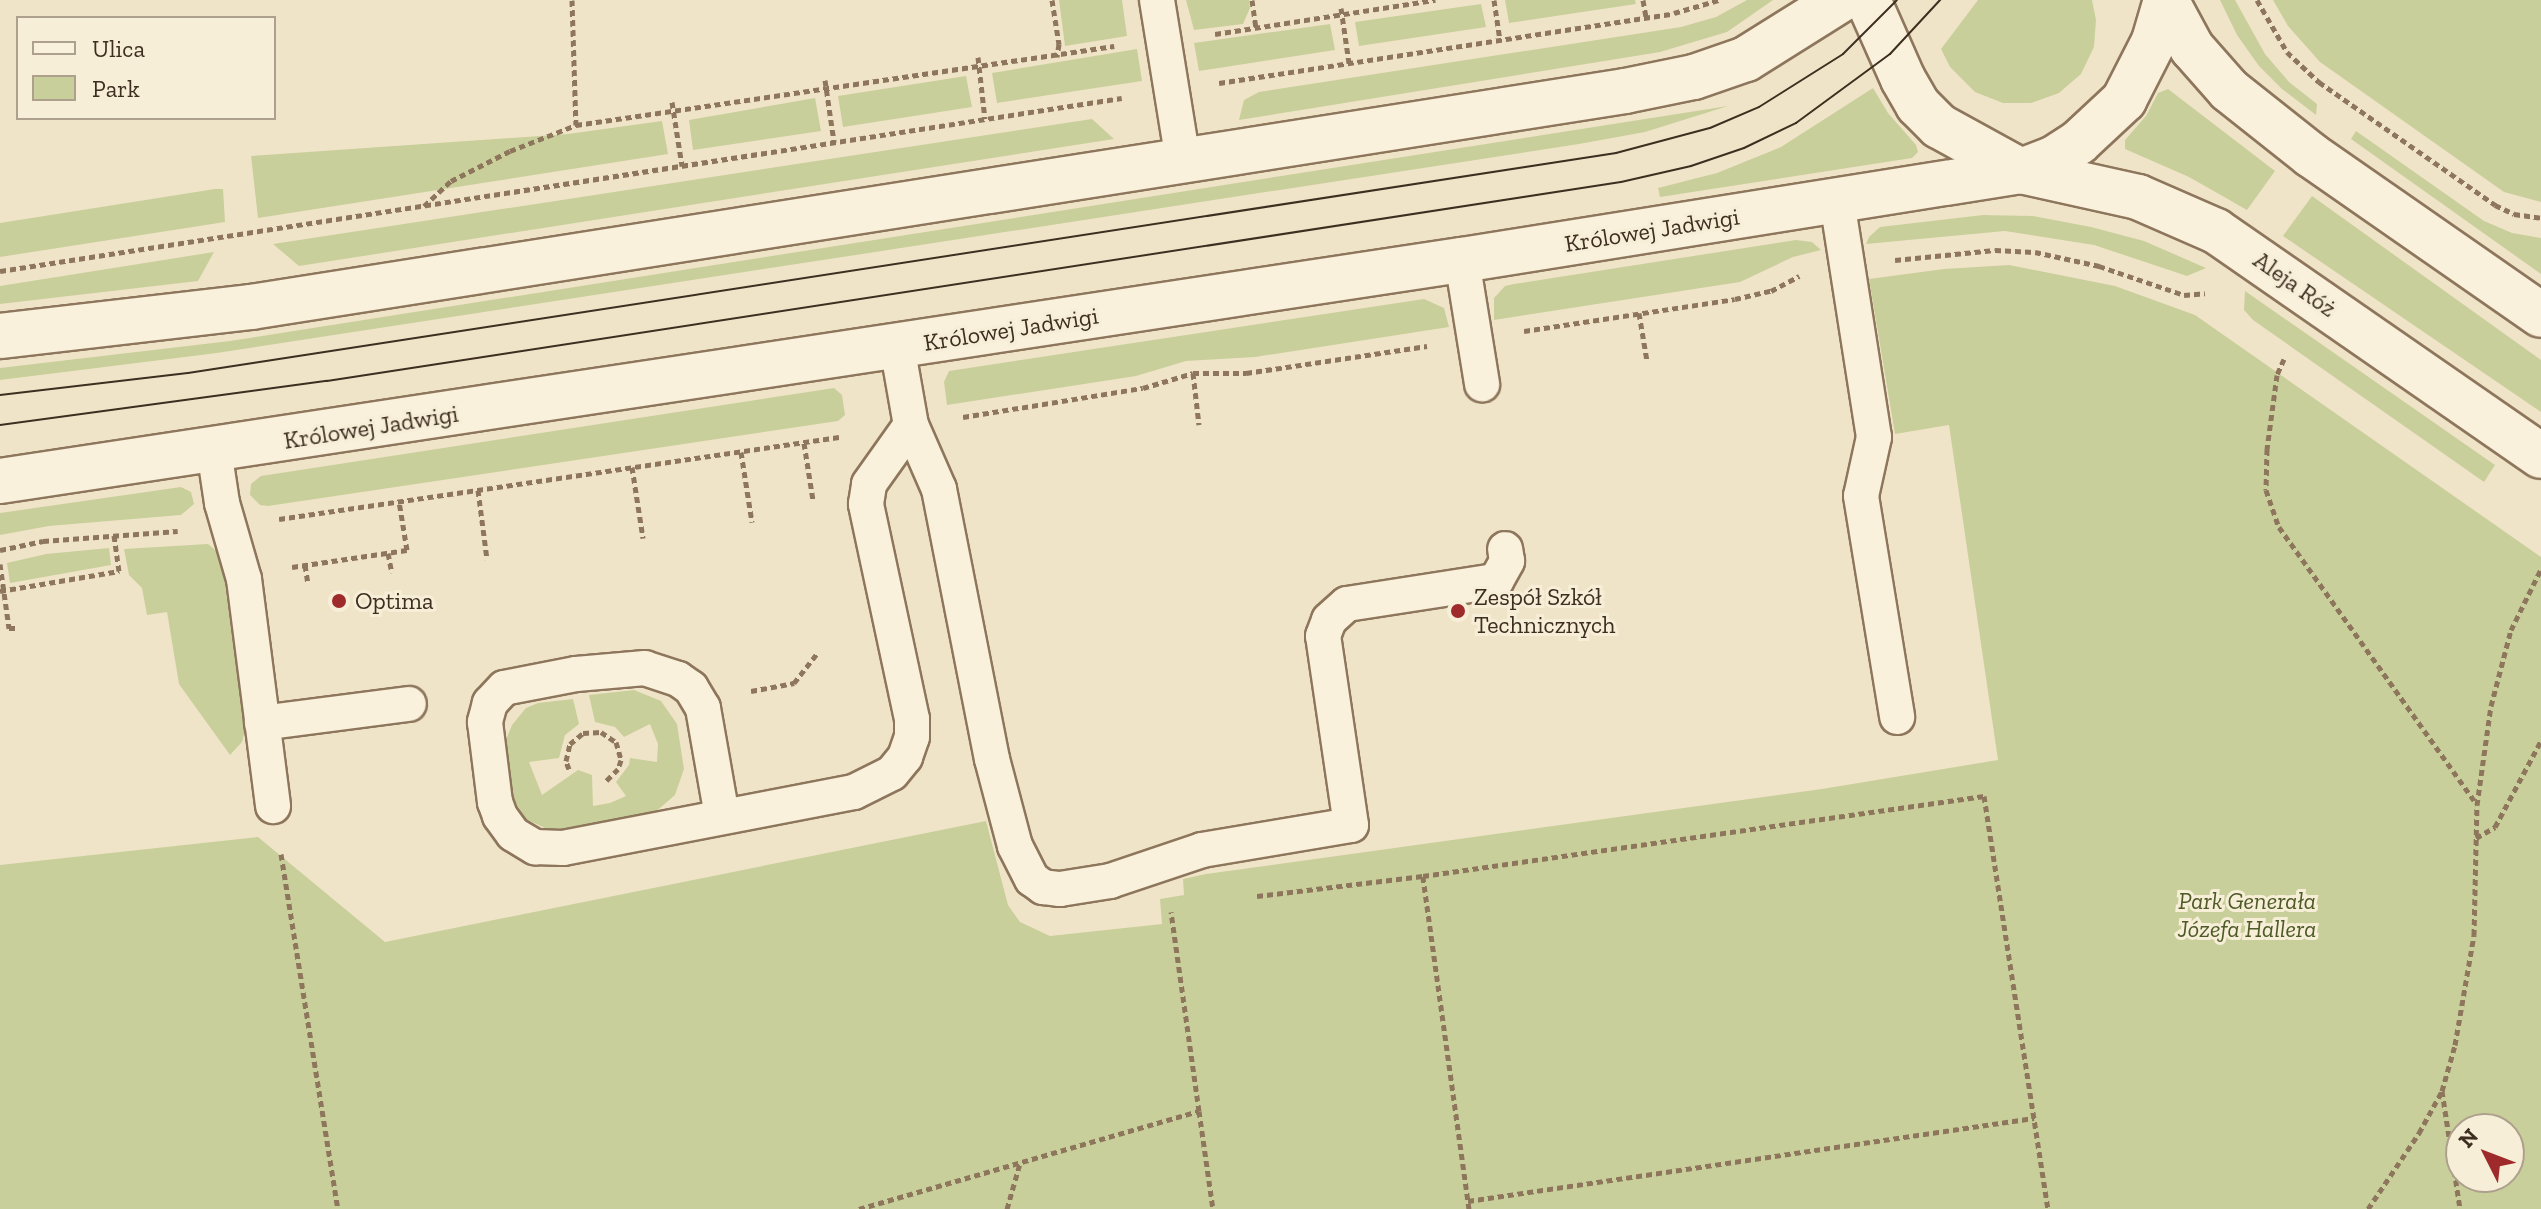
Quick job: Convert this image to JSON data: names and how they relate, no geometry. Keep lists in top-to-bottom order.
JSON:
{
  "streets": {
    "main road": ["Królowej Jadwigi", "Aleja Róż"]
  },
  "crossings": [
    ["Królowej Jadwigi", "Aleja Róż"]
  ],
  "parks": ["Park Generała Józefa Hallera"],
  "places": ["Optima", "Zespół Szkół Technicznych"],
  "legend": ["Ulica", "Park"],
  "north": "top left"
}
